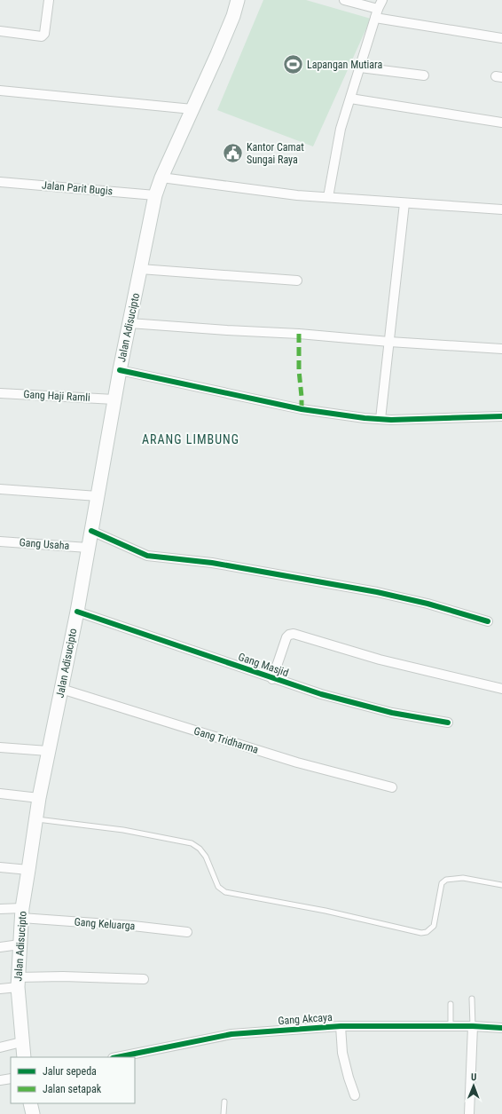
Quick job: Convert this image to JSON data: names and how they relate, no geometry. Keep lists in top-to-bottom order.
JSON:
{
  "streets": {
    "main road": ["Jalan Adisucipto"],
    "street": [
      "Jalan Parit Bugis",
      "Gang Haji Ramli",
      "Gang Usaha",
      "Gang Masjid",
      "Gang Tridharma",
      "Gang Keluarga",
      "Gang Akcaya"
    ]
  },
  "crossings": [
    ["Jalan Parit Bugis", "Jalan Adisucipto"],
    ["Jalan Adisucipto", "Gang Haji Ramli"],
    ["Jalan Adisucipto", "Gang Usaha"],
    ["Jalan Adisucipto", "Gang Masjid"],
    ["Jalan Adisucipto", "Gang Tridharma"],
    ["Jalan Adisucipto", "Gang Keluarga"]
  ],
  "districts": ["ARANG LIMBUNG"],
  "places": {
    "sports": ["Lapangan Mutiara"],
    "public building": ["Kantor Camat Sungai Raya"]
  },
  "legend": ["Jalur sepeda", "Jalan setapak"],
  "north": "top"
}
